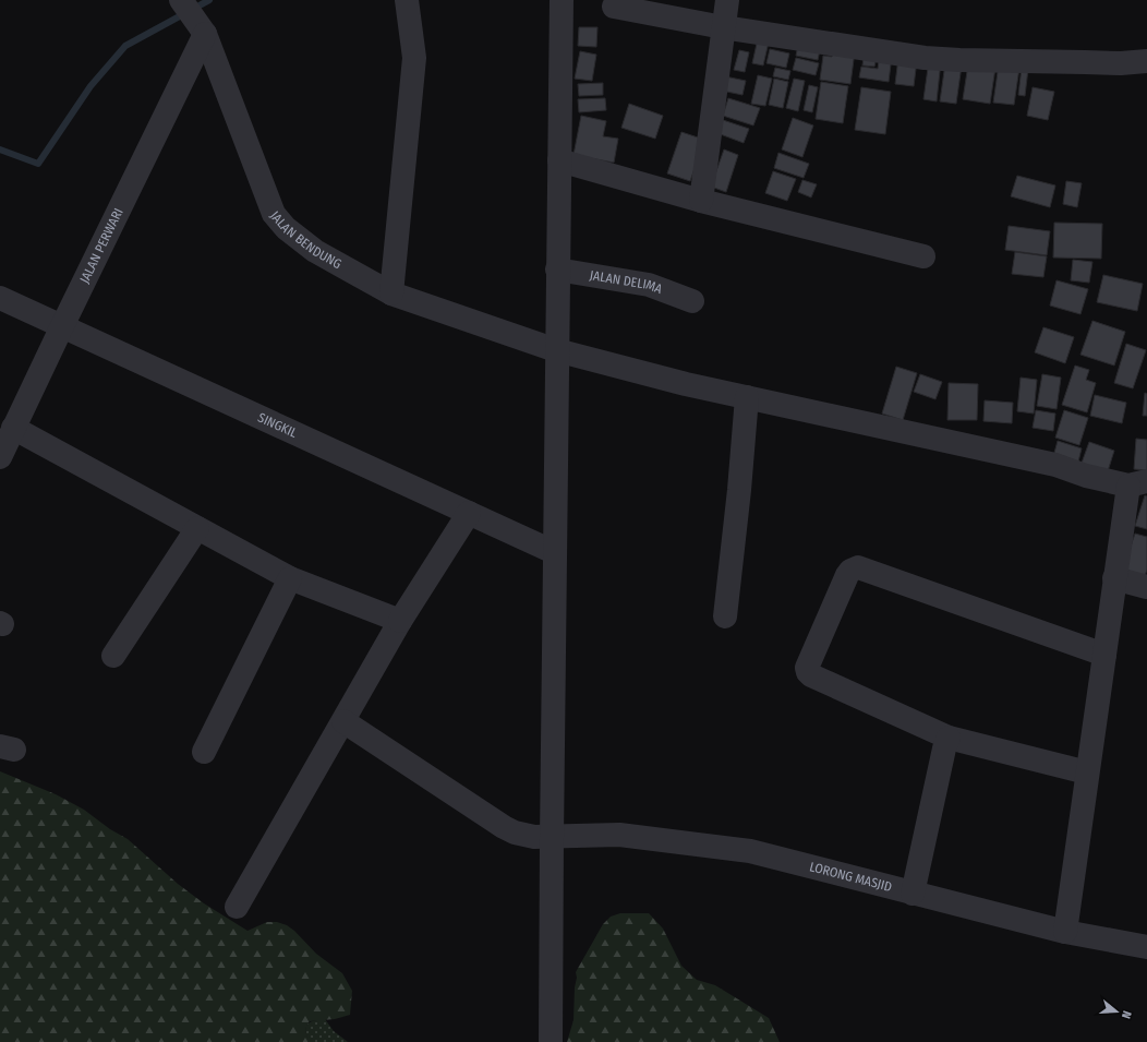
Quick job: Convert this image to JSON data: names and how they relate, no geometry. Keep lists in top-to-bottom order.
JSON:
{
  "streets": {
    "street": [
      "JALAN BENDUNG",
      "JALAN PERWARI",
      "JALAN DELIMA",
      "SINGKIL",
      "LORONG MASJID"
    ]
  },
  "crossings": [
    ["JALAN BENDUNG", "JALAN PERWARI"],
    ["JALAN PERWARI", "SINGKIL"]
  ],
  "north": "right"
}
